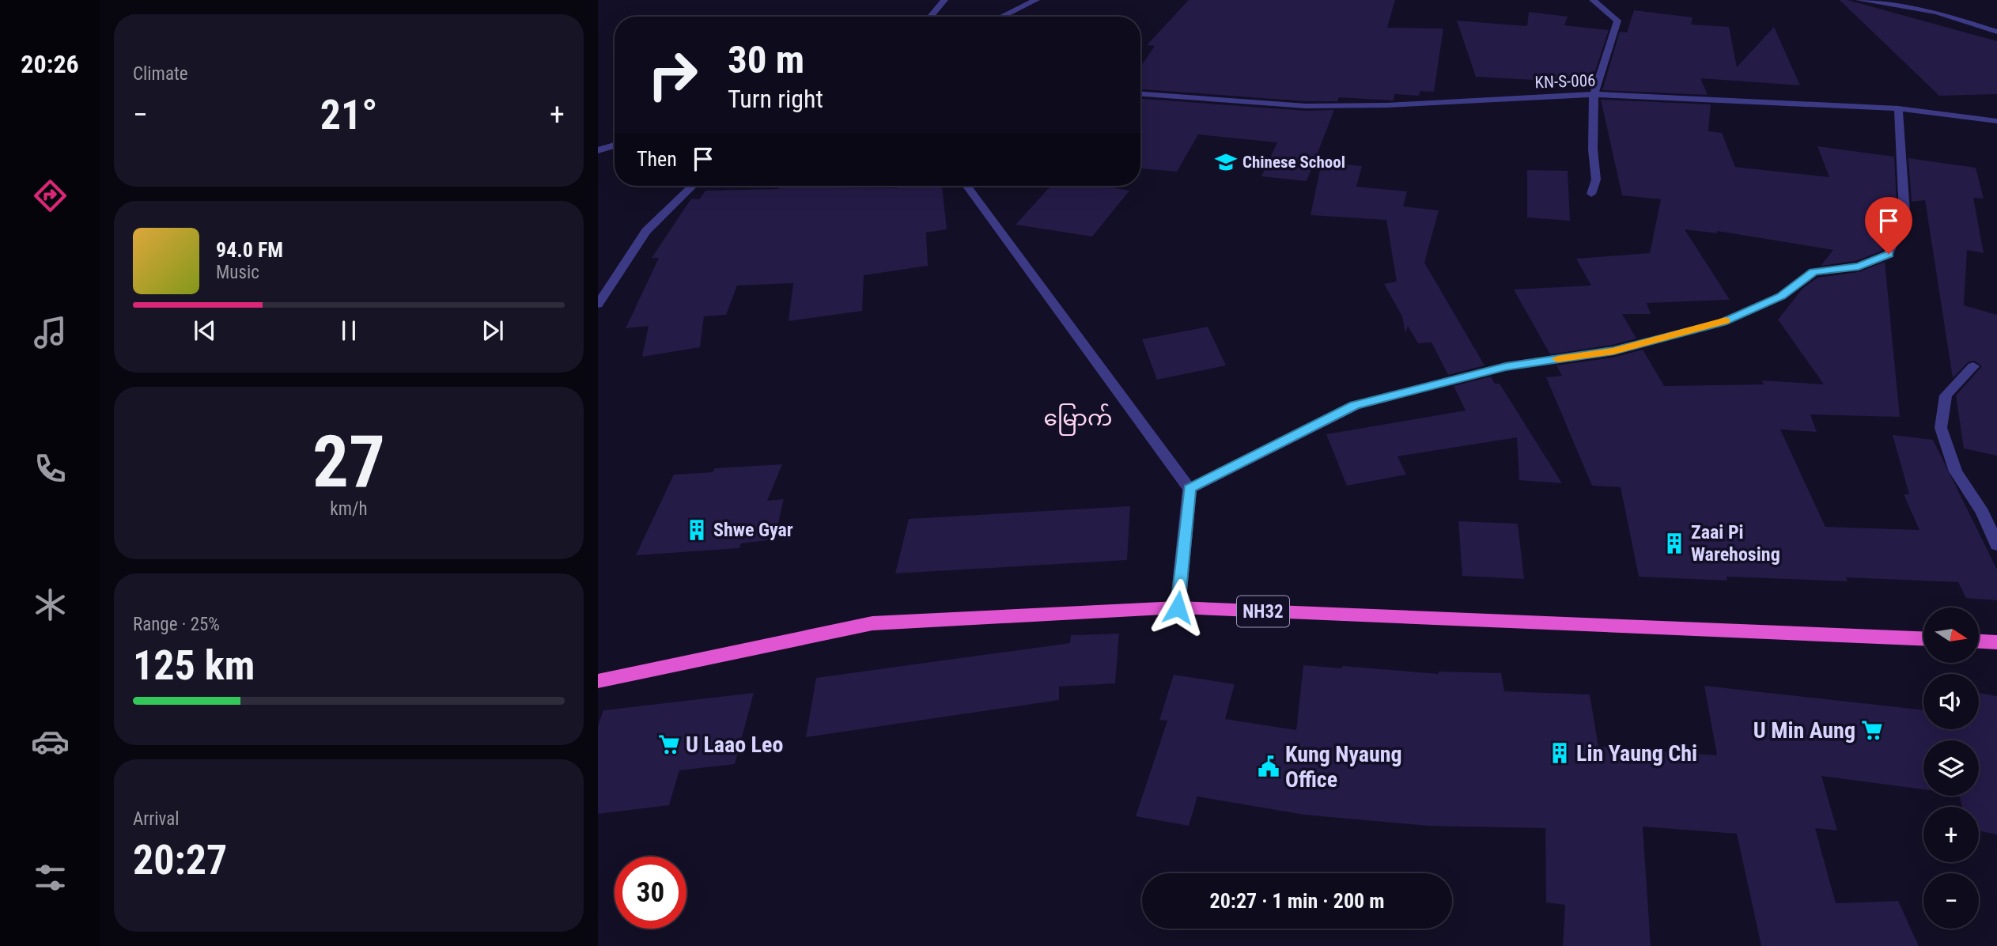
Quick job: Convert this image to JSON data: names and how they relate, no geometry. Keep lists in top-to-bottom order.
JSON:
{
  "streets": {
    "highway": ["NH32"],
    "street": ["KN-S-006"]
  },
  "districts": ["မြောက်"],
  "places": {
    "school or university": ["Chinese School"],
    "building": ["Shwe Gyar", "Zaai Pi Warehosing", "Lin Yaung Chi"],
    "supermarket": ["U Min Aung", "U Laao Leo"],
    "public building": ["Kung Nyaung Office"]
  },
  "north": "right",
  "page": {
    "tabs": "20:26",
    "tile": [
      "Climate",
      ["27", "km/h"],
      ["Range · 25%", "125 km"],
      ["Arrival", "20:27"]
    ],
    "turn": ["30 m", "Turn right"],
    "heat": ["−", "21°", "+"],
    "then": "Then",
    "song": ["94.0 FM", "Music"],
    "map_buttons": ["+", "−"],
    "limit": "30",
    "trip": "20:27 · 1 min · 200 m"
  }
}
